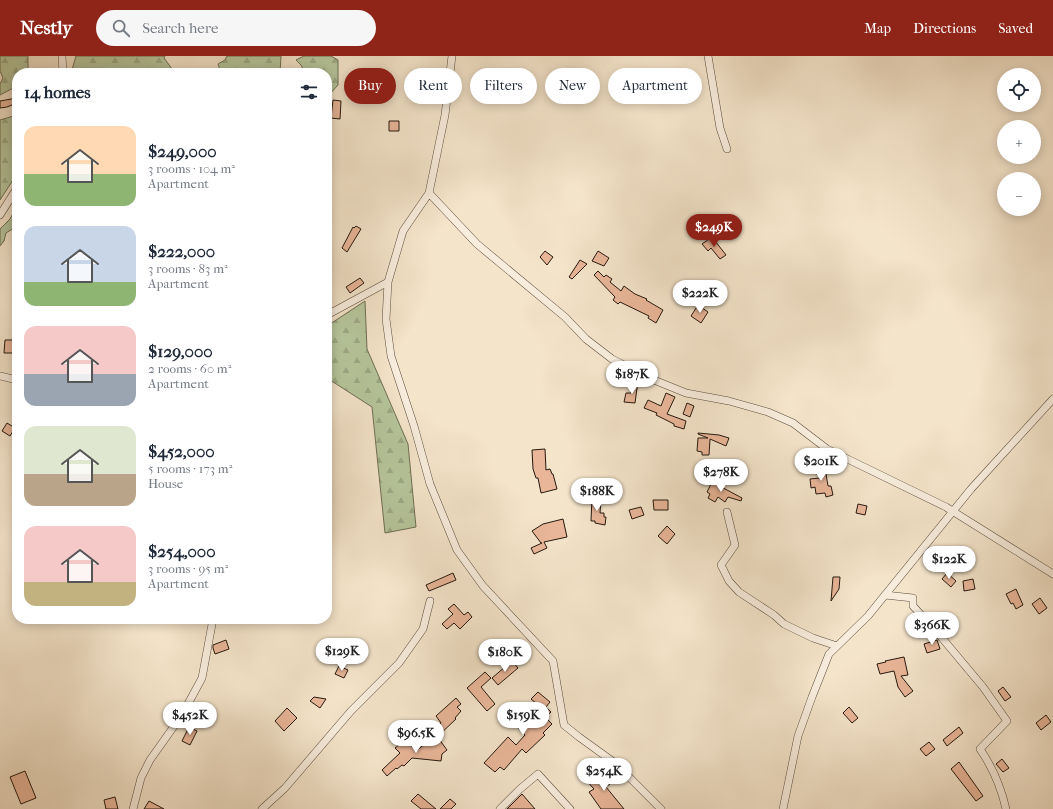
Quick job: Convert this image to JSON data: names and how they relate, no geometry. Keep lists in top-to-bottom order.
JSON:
{
  "page": {
    "header": "Nestly",
    "search": "Search here",
    "nav": ["Map", "Directions", "Saved"],
    "map_buttons": ["+", "−"],
    "chip": [
      "Buy",
      "Rent",
      "Filters",
      "New",
      "Apartment"
    ],
    "heading": "14 homes",
    "list": [
      {
        "name": "$249,000",
        "note": "3 rooms · 104 m² · Apartment"
      },
      {
        "name": "$222,000",
        "note": "3 rooms · 83 m² · Apartment"
      },
      {
        "name": "$129,000",
        "note": "2 rooms · 60 m² · Apartment"
      },
      {
        "name": "$452,000",
        "note": "5 rooms · 173 m² · House"
      },
      {
        "name": "$254,000",
        "note": "3 rooms · 95 m² · Apartment"
      }
    ],
    "price": [
      "$249K",
      "$222K",
      "$187K",
      "$201K",
      "$278K",
      "$188K",
      "$122K",
      "$366K",
      "$129K",
      "$180K",
      "$452K",
      "$159K",
      "$96.5K",
      "$254K"
    ]
  }
}
